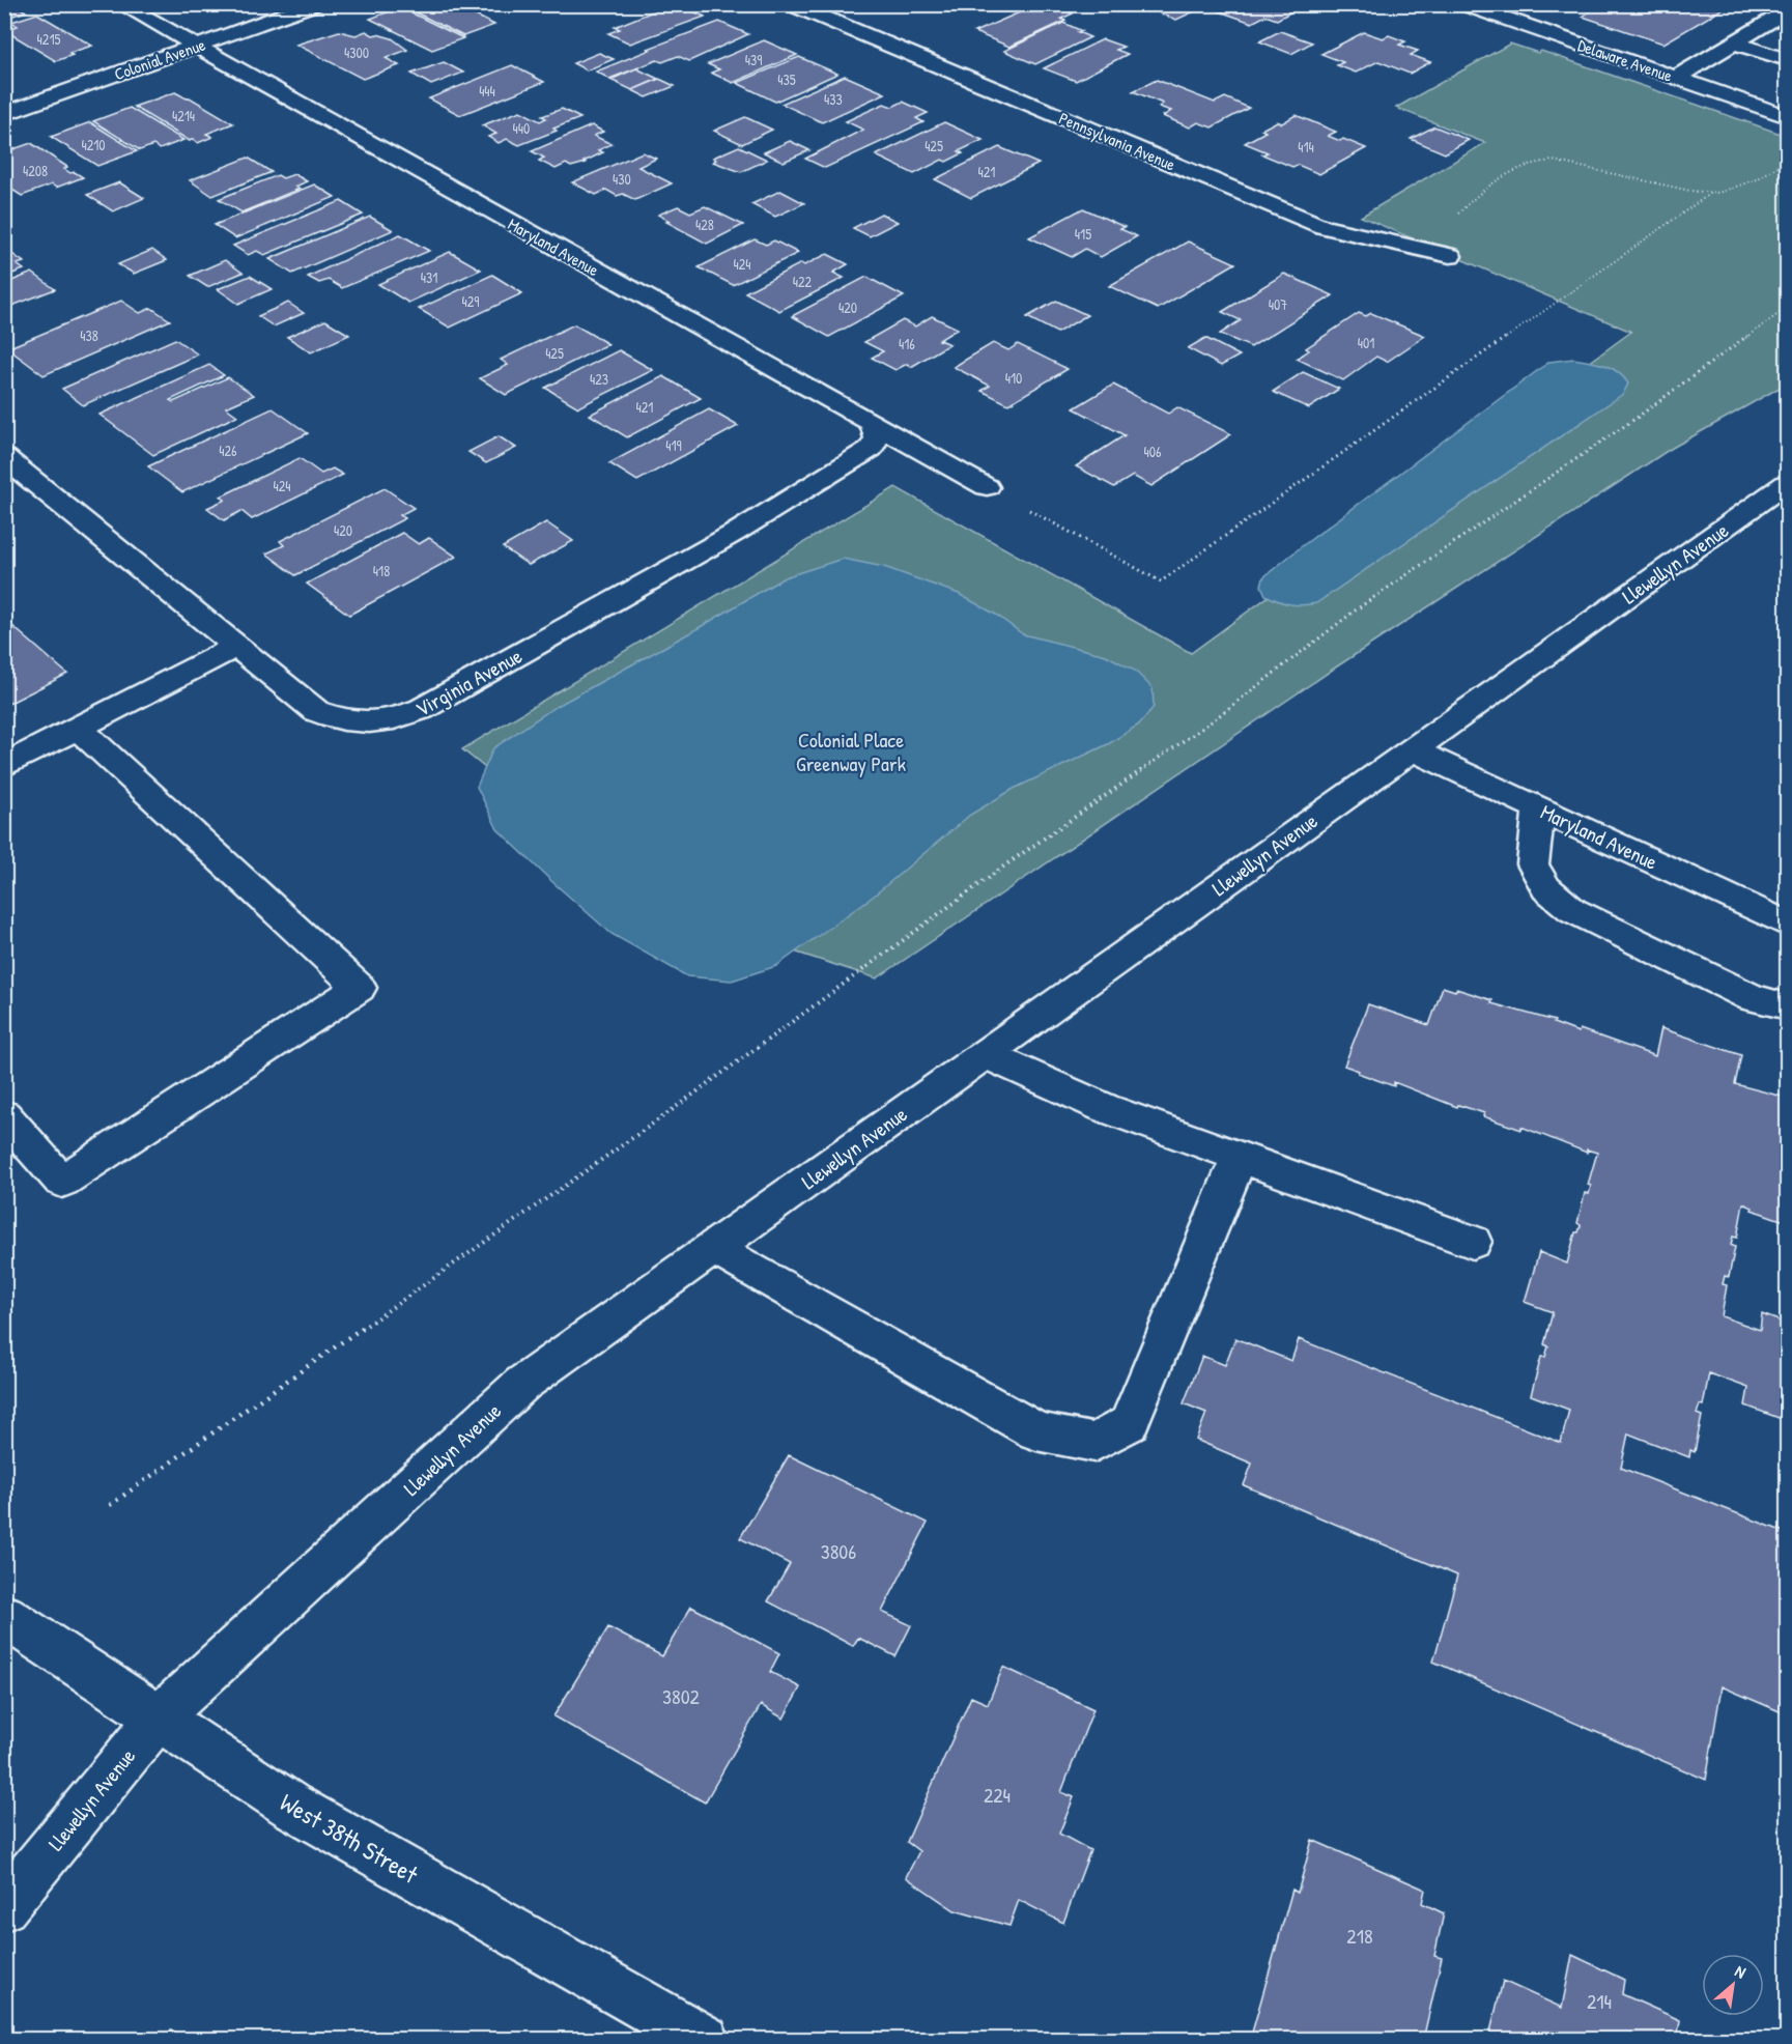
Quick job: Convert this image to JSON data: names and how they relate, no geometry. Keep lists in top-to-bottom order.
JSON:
{
  "streets": {
    "street": [
      "Colonial Avenue",
      "Delaware Avenue",
      "Pennsylvania Avenue",
      "Maryland Avenue",
      "Llewellyn Avenue",
      "Virginia Avenue",
      "West 38th Street"
    ]
  },
  "crossings": [
    ["Colonial Avenue", "Maryland Avenue"],
    ["Maryland Avenue", "Llewellyn Avenue"],
    ["Maryland Avenue", "Virginia Avenue"],
    ["Llewellyn Avenue", "West 38th Street"]
  ],
  "parks": ["Colonial Place Greenway Park"],
  "house_numbers": [
    "4215",
    "4300",
    "439",
    "435",
    "444",
    "433",
    "4214",
    "440",
    "4210",
    "425",
    "414",
    "4208",
    "421",
    "430",
    "428",
    "415",
    "424",
    "431",
    "422",
    "429",
    "407",
    "420",
    "438",
    "401",
    "416",
    "425",
    "410",
    "423",
    "421",
    "419",
    "426",
    "406",
    "424",
    "420",
    "418",
    "3806",
    "3802",
    "224",
    "218",
    "214"
  ],
  "north": "top right"
}
